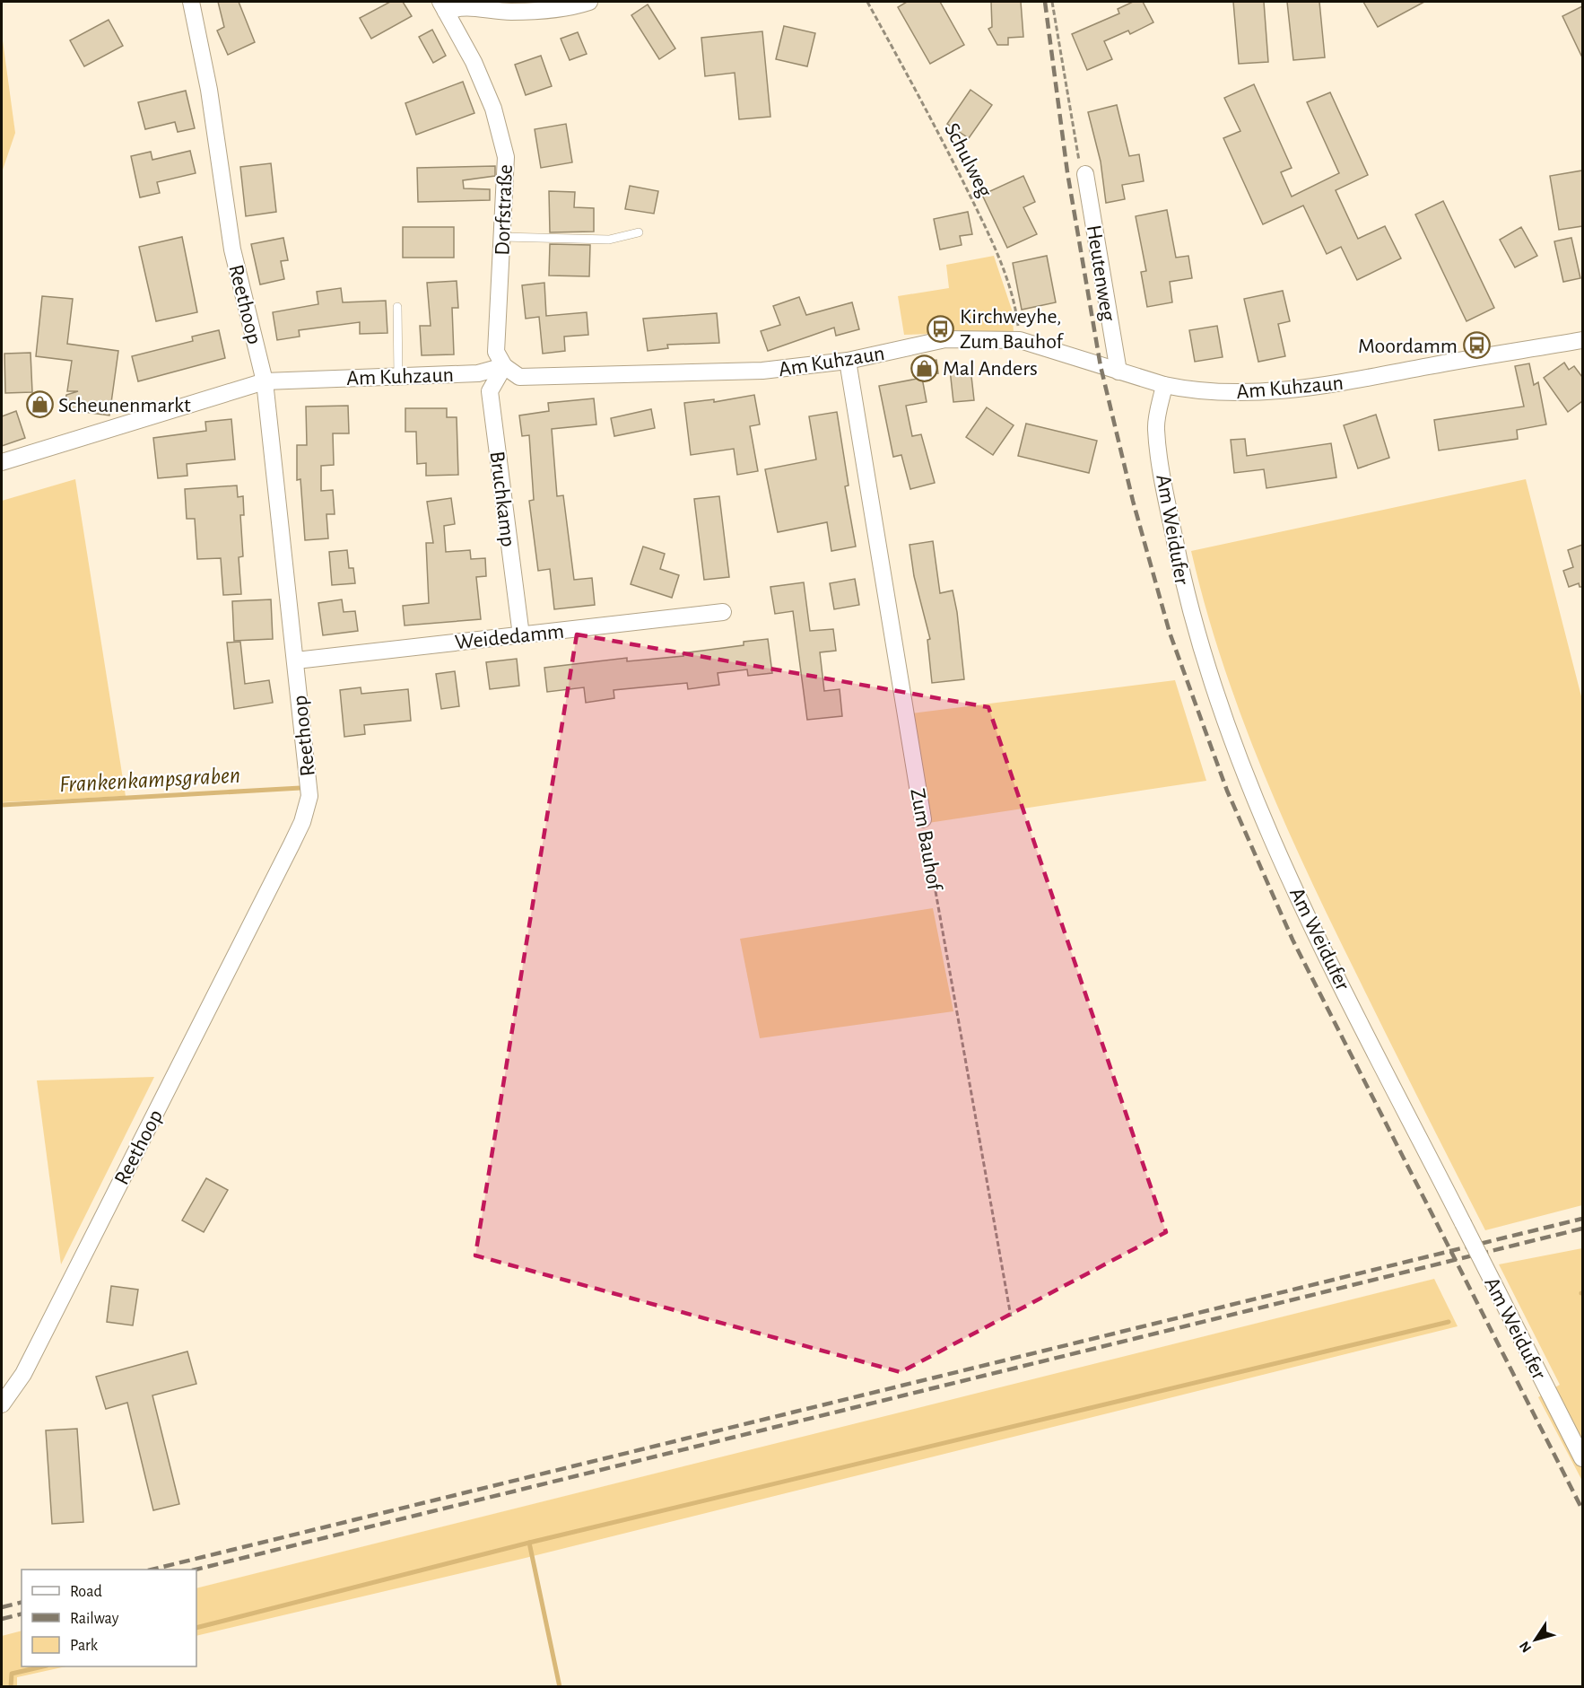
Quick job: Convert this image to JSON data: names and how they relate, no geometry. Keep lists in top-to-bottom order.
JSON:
{
  "streets": {
    "street": [
      "Dorfstraße",
      "Heutenweg",
      "Reethoop",
      "Am Kuhzaun",
      "Bruchkamp",
      "Am Weidufer",
      "Weidedamm",
      "Zum Bauhof"
    ],
    "path": ["Schulweg"]
  },
  "crossings": [
    ["Schulweg", "Am Kuhzaun"],
    ["Dorfstraße", "Am Kuhzaun"],
    ["Dorfstraße", "Bruchkamp"],
    ["Heutenweg", "Am Kuhzaun"],
    ["Reethoop", "Am Kuhzaun"],
    ["Reethoop", "Weidedamm"],
    ["Am Kuhzaun", "Bruchkamp"],
    ["Am Kuhzaun", "Am Weidufer"],
    ["Am Kuhzaun", "Zum Bauhof"],
    ["Bruchkamp", "Weidedamm"]
  ],
  "water": ["Frankenkampsgraben"],
  "places": {
    "bus stop": ["Kirchweyhe, Zum Bauhof", "Moordamm"],
    "shop": ["Mal Anders", "Scheunenmarkt"]
  },
  "legend": ["Road", "Railway", "Park"],
  "north": "bottom left"
}
